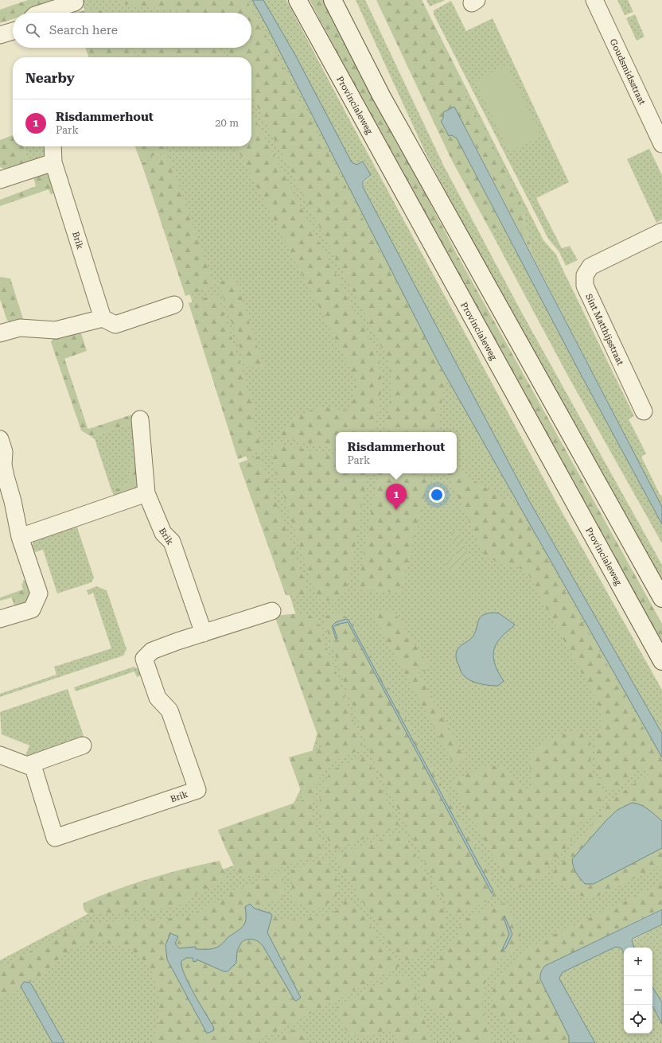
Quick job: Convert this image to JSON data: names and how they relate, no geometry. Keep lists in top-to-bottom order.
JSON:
{
  "streets": {
    "main road": ["Provincialeweg"],
    "street": ["Goudsmidsstraat", "Brik", "Sint Matthijsstraat"]
  },
  "page": {
    "search": "Search here",
    "heading": "Nearby",
    "list": [
      {
        "mark": "1",
        "name": "Risdammerhout",
        "note": "Park",
        "value": "20 m"
      }
    ],
    "popup": ["Risdammerhout", "Park"],
    "pins": "1",
    "map_buttons": ["+", "−"]
  }
}
